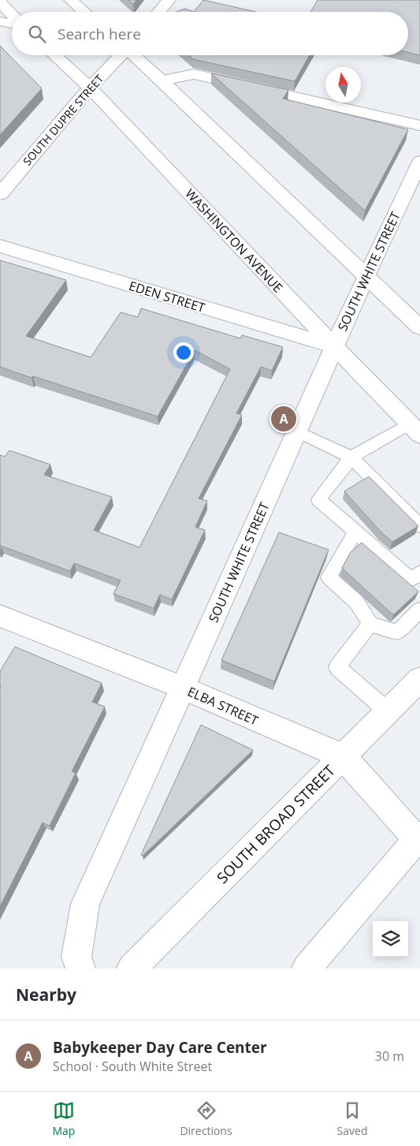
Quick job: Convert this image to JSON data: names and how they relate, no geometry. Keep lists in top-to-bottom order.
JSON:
{
  "streets": {
    "street": [
      "SOUTH DUPRE STREET",
      "WASHINGTON AVENUE",
      "SOUTH WHITE STREET",
      "EDEN STREET",
      "ELBA STREET",
      "SOUTH BROAD STREET"
    ]
  },
  "crossings": [
    ["SOUTH DUPRE STREET", "WASHINGTON AVENUE"],
    ["WASHINGTON AVENUE", "SOUTH WHITE STREET"],
    ["WASHINGTON AVENUE", "EDEN STREET"],
    ["SOUTH WHITE STREET", "EDEN STREET"],
    ["SOUTH WHITE STREET", "ELBA STREET"],
    ["ELBA STREET", "SOUTH BROAD STREET"]
  ],
  "north": "top",
  "page": {
    "search": "Search here",
    "pins": "A",
    "heading": "Nearby",
    "list": [
      {
        "mark": "A",
        "name": "Babykeeper Day Care Center",
        "note": "School · South White Street",
        "value": "30 m"
      }
    ],
    "nav": ["Map", "Directions", "Saved"]
  }
}
